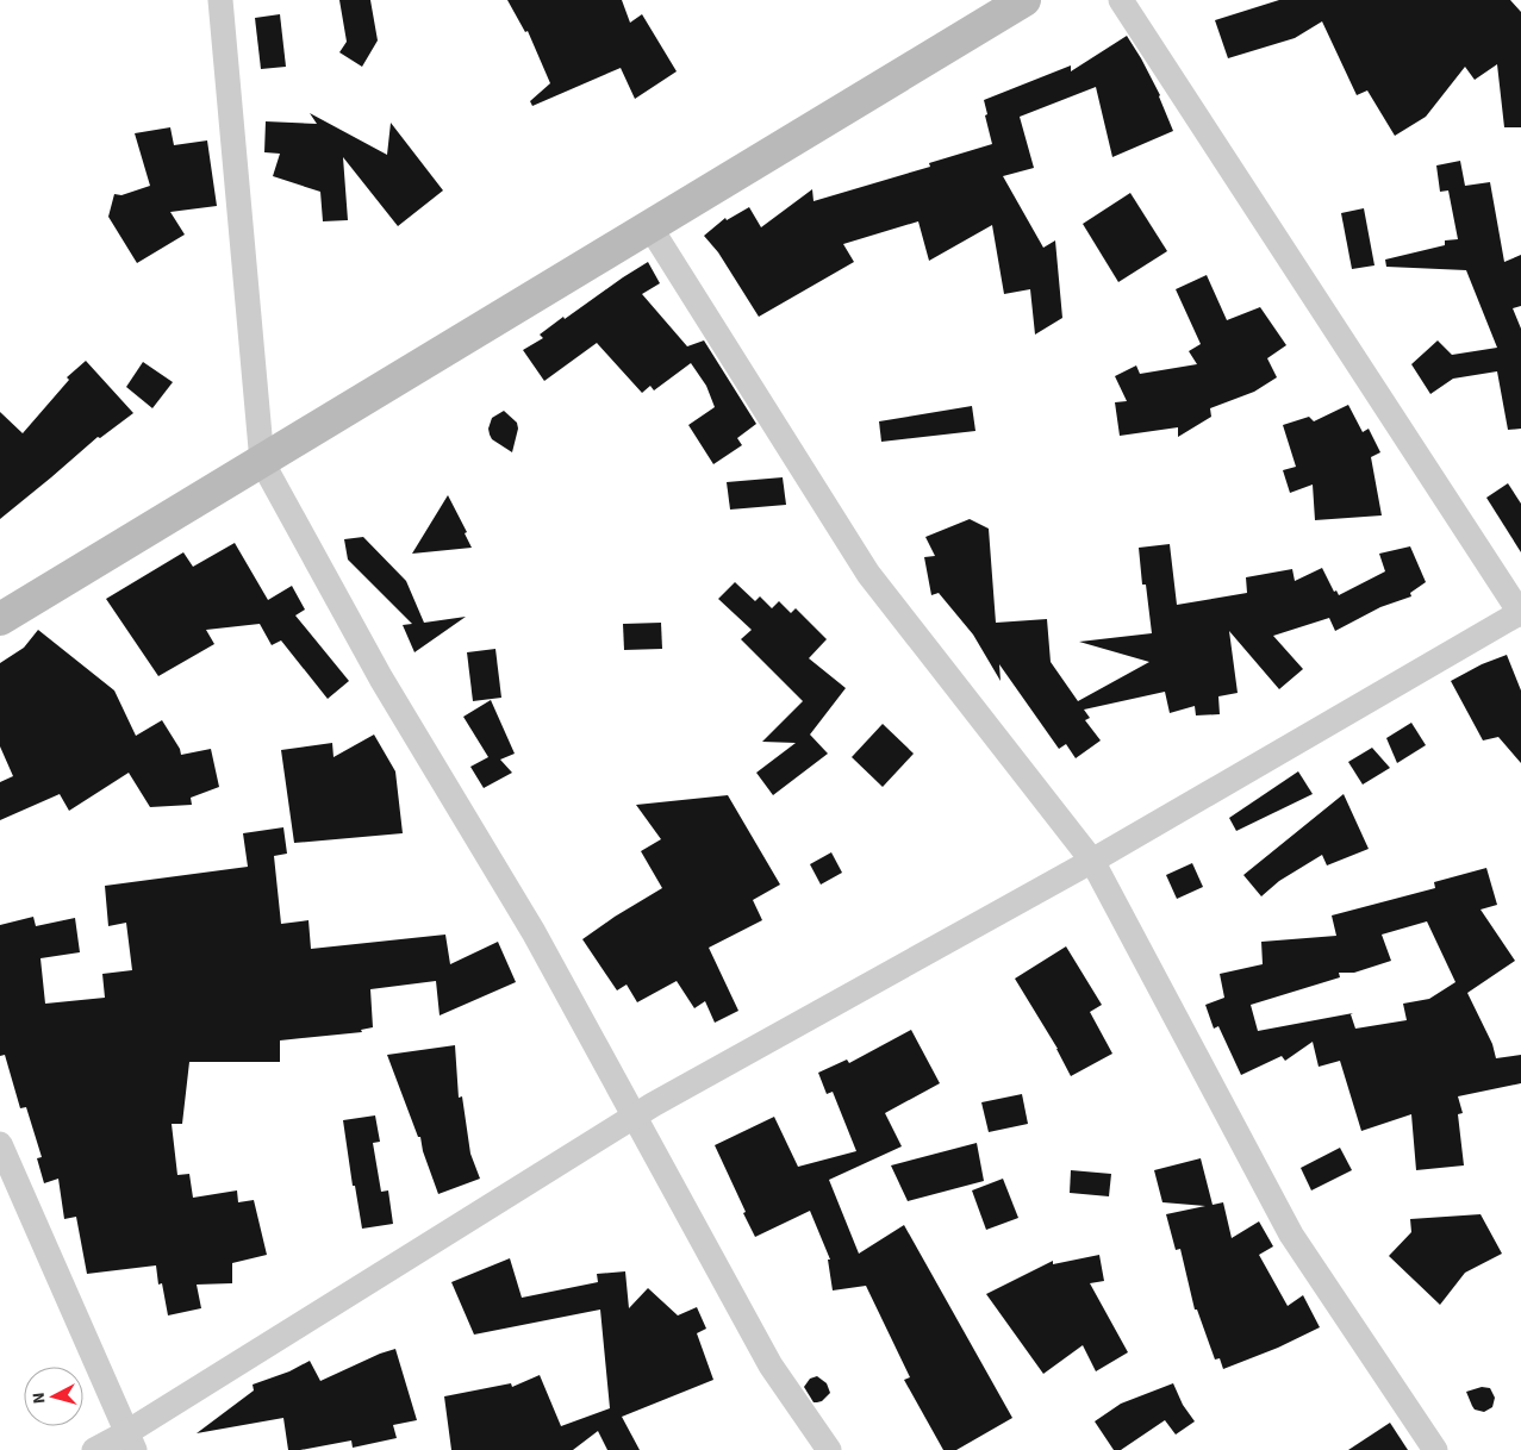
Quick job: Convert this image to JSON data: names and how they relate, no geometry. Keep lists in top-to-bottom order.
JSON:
{
  "north": "left"
}
